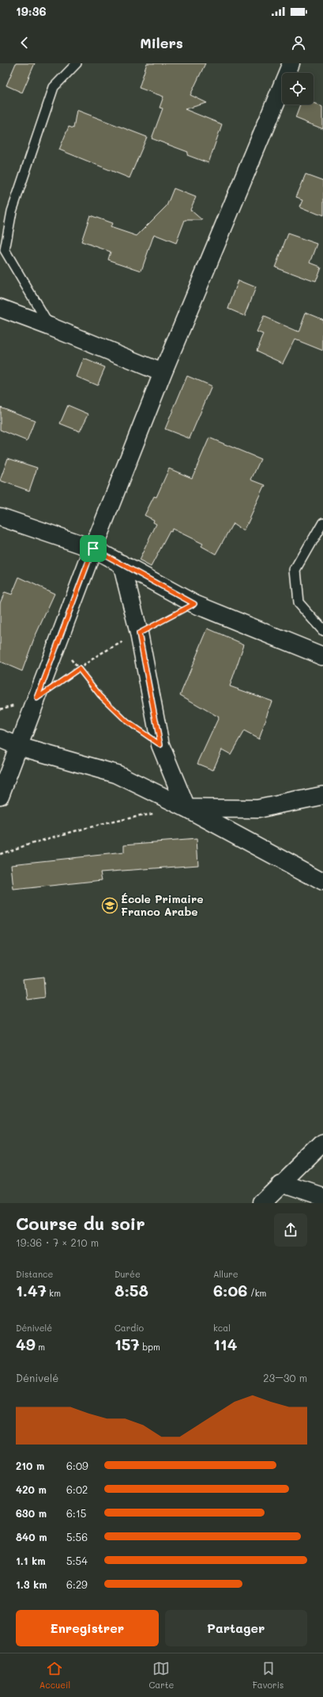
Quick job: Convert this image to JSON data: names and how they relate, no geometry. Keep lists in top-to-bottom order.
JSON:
{
  "places": {
    "school or university": ["École Primaire Franco Arabe"]
  },
  "page": {
    "status": "19:36",
    "header": "Milers",
    "heading": ["Course du soir", "19:36 · 7 × 210 m"],
    "stats": [
      ["Distance", "1.47 km"],
      ["Durée", "8:58"],
      ["Allure", "6:06 /km"],
      ["Dénivelé", "49 m"],
      ["Cardio", "157 bpm"],
      ["kcal", "114"]
    ],
    "chart": ["Dénivelé", "23–30 m"],
    "list": [
      {
        "name": "210 m",
        "note": "6:09"
      },
      {
        "name": "420 m",
        "note": "6:02"
      },
      {
        "name": "630 m",
        "note": "6:15"
      },
      {
        "name": "840 m",
        "note": "5:56"
      },
      {
        "name": "1.1 km",
        "note": "5:54"
      },
      {
        "name": "1.3 km",
        "note": "6:29"
      }
    ],
    "buttons": ["Enregistrer", "Partager"],
    "tabs": ["Accueil", "Carte", "Favoris"]
  }
}
